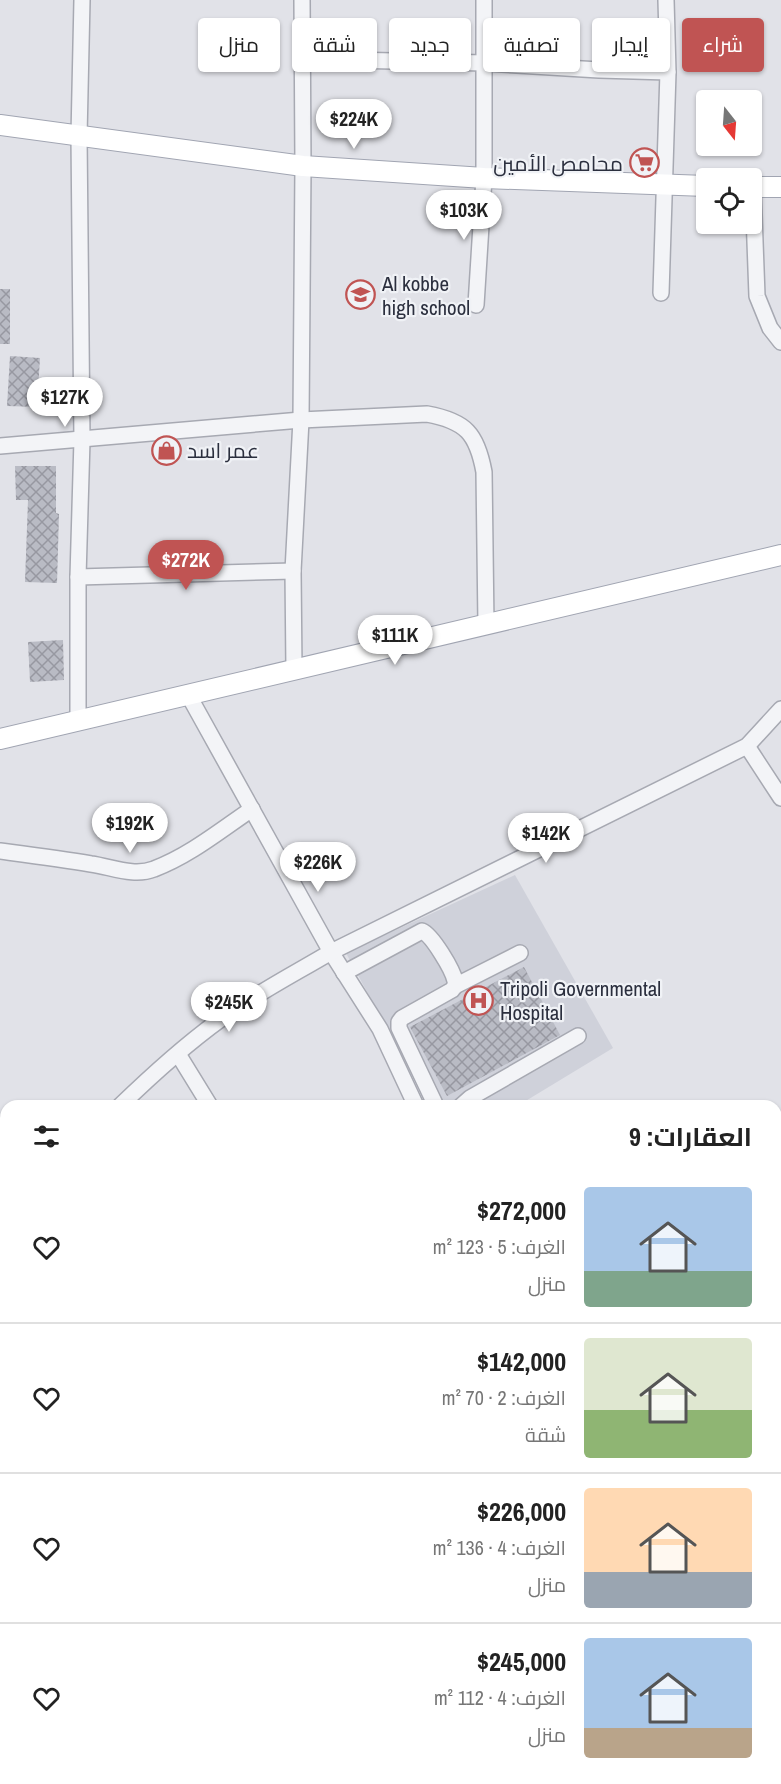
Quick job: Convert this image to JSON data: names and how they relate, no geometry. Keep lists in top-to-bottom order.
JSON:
{
  "places": {
    "supermarket": ["محامص الأمين"],
    "school or university": ["Al kobbe high school"],
    "shop": ["عمر اسد"],
    "hospital": ["Tripoli Governmental Hospital"]
  },
  "north": "bottom",
  "page": {
    "chip": [
      "شراء",
      "إيجار",
      "تصفية",
      "جديد",
      "شقة",
      "منزل"
    ],
    "price": [
      "$224K",
      "$103K",
      "$127K",
      "$272K",
      "$111K",
      "$192K",
      "$142K",
      "$226K",
      "$245K"
    ],
    "heading": "العقارات: 9",
    "list": [
      {
        "name": "$272,000",
        "note": "الغرف: 5 · 123 m² · منزل"
      },
      {
        "name": "$142,000",
        "note": "الغرف: 2 · 70 m² · شقة"
      },
      {
        "name": "$226,000",
        "note": "الغرف: 4 · 136 m² · منزل"
      },
      {
        "name": "$245,000",
        "note": "الغرف: 4 · 112 m² · منزل"
      }
    ]
  }
}
